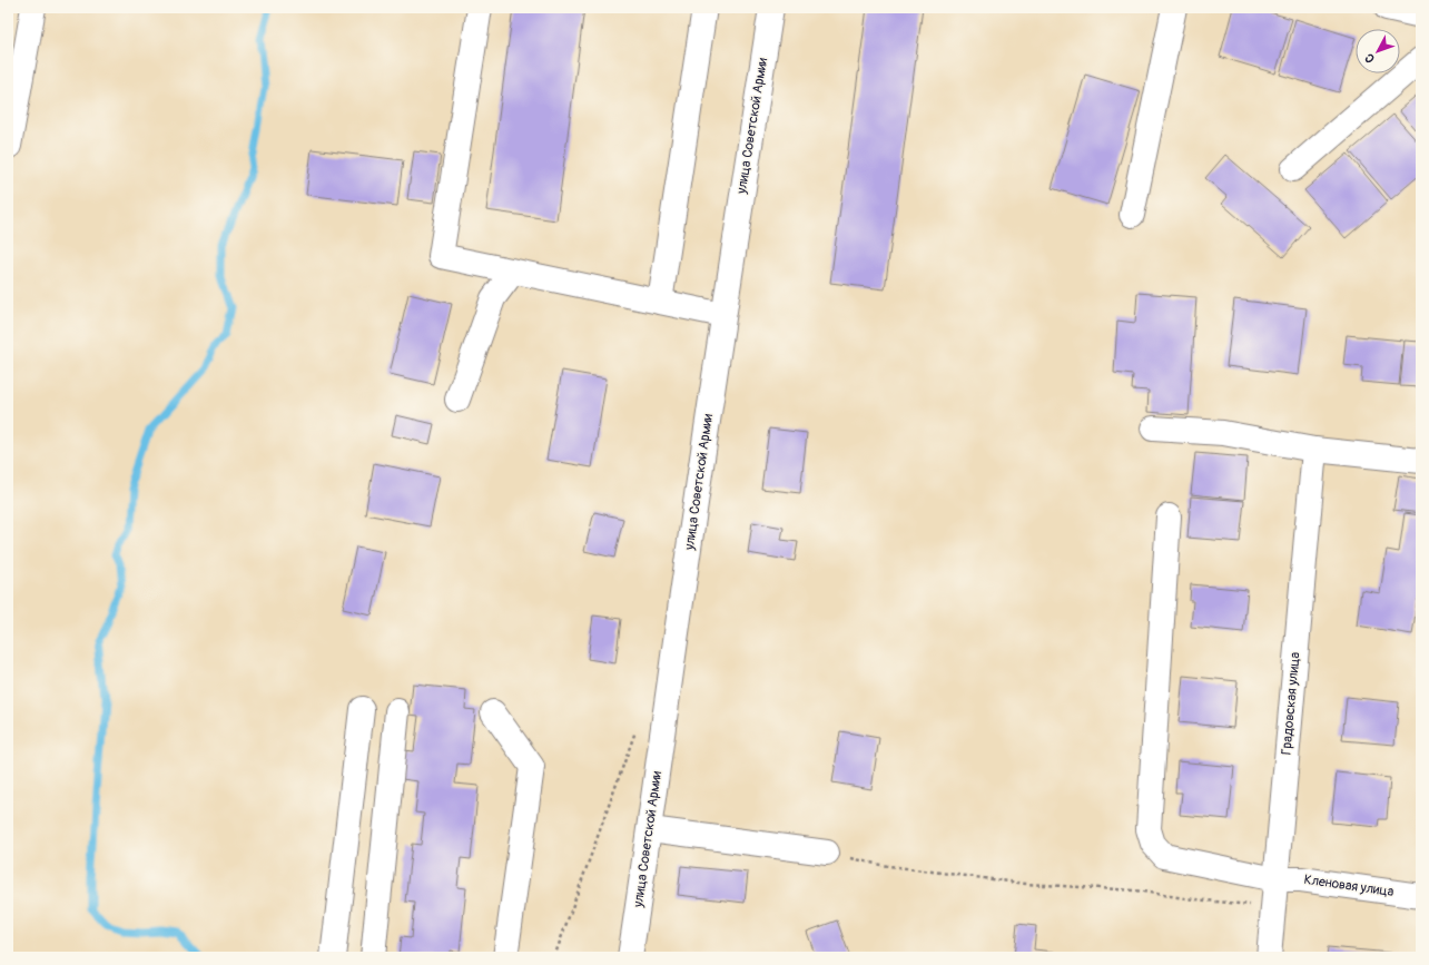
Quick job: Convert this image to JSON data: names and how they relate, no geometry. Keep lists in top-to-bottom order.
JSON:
{
  "streets": {
    "street": ["улица Советской Армии", "Градовская улица", "Кленовая улица"]
  },
  "crossings": [
    ["Градовская улица", "Кленовая улица"]
  ],
  "north": "bottom left"
}
